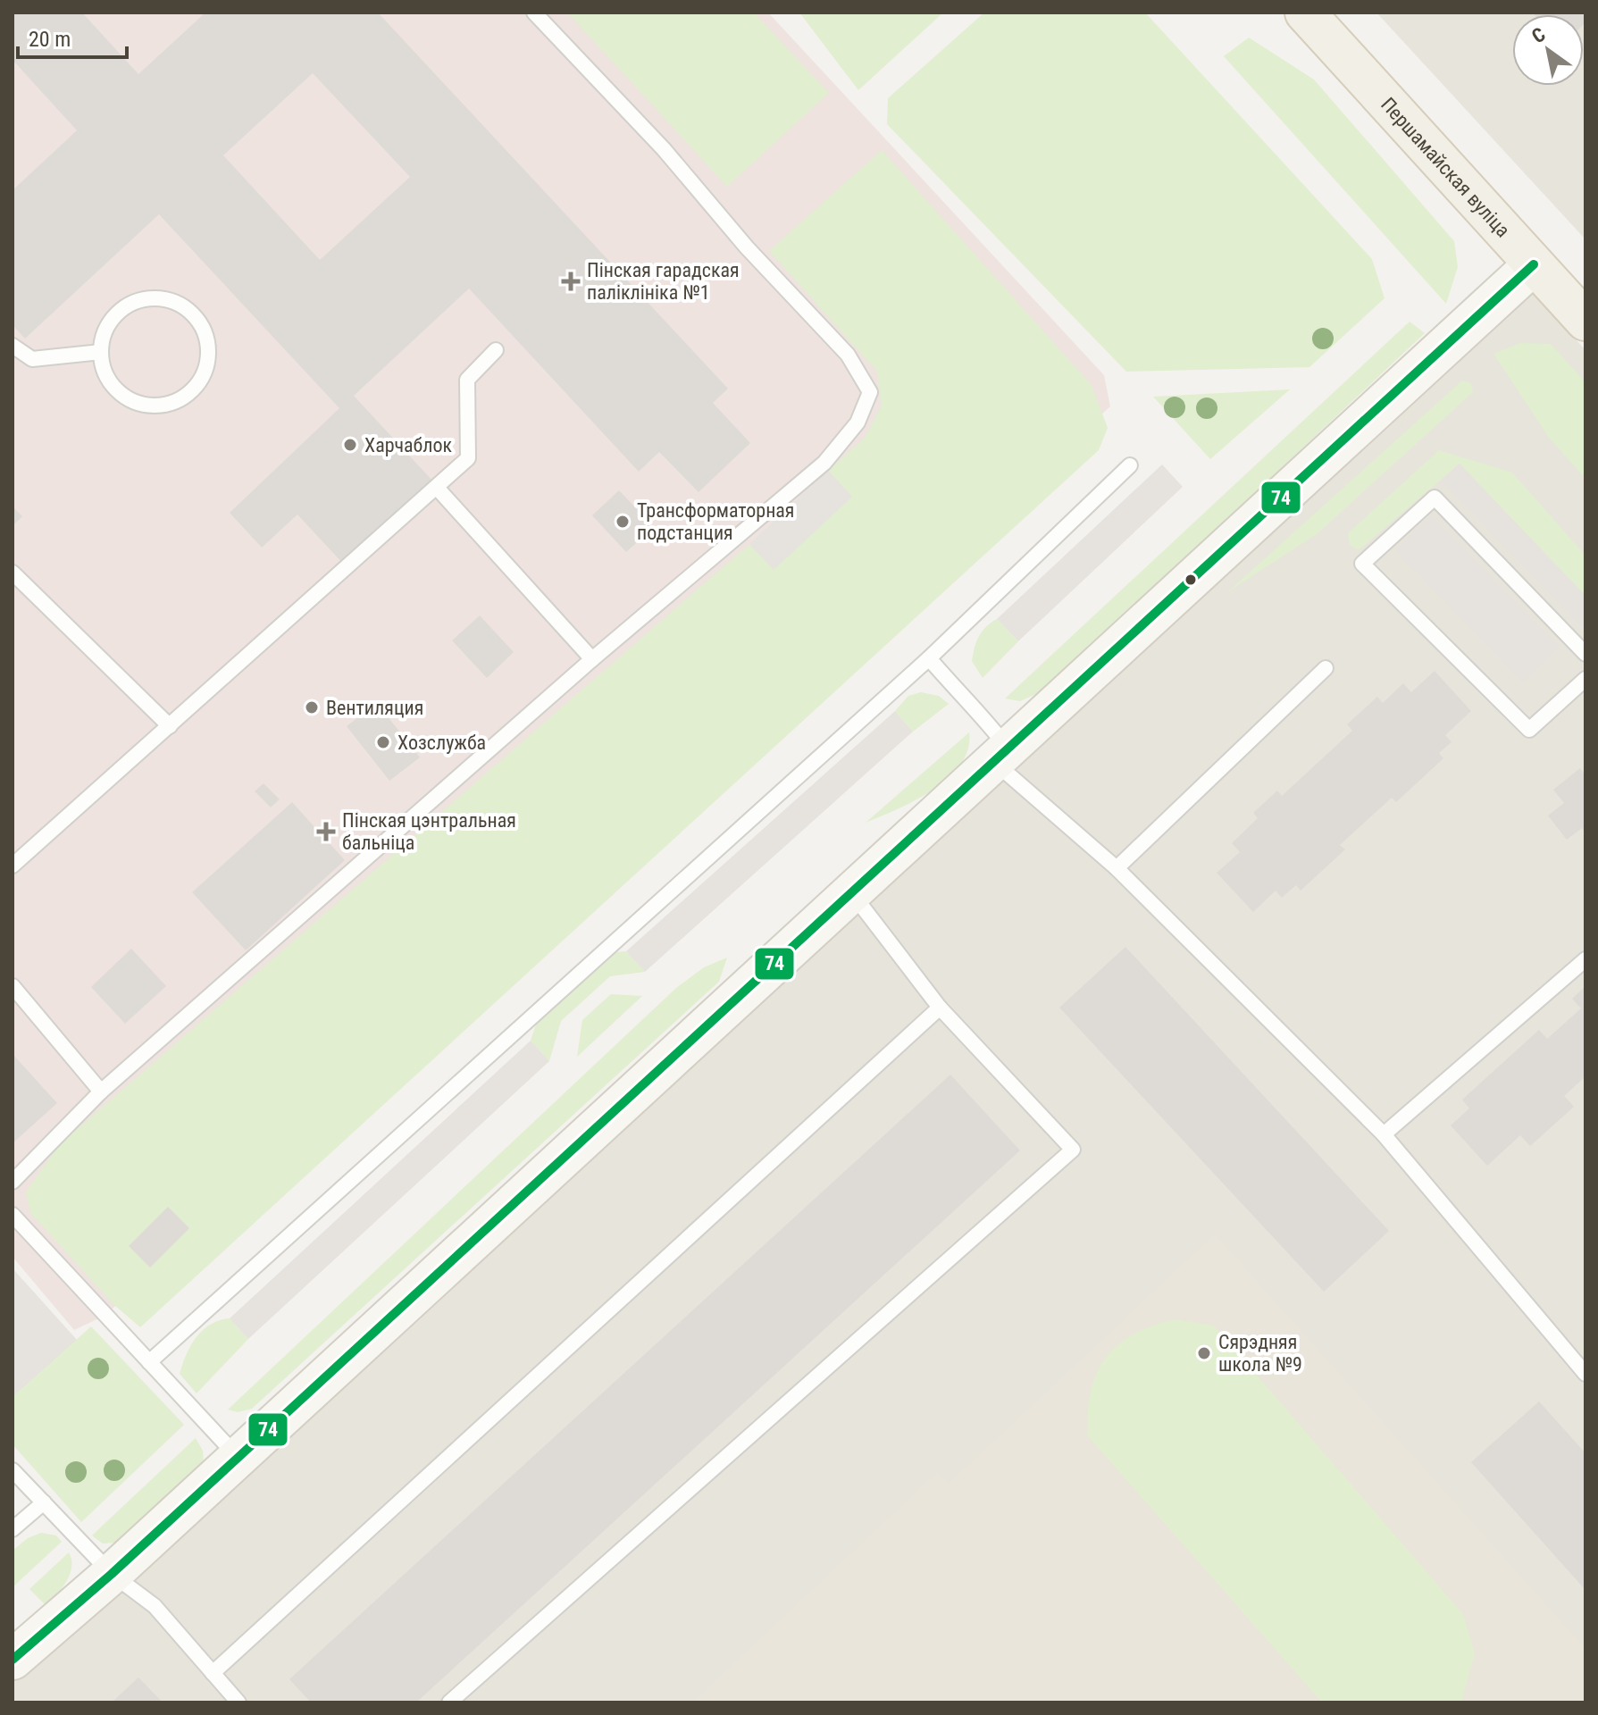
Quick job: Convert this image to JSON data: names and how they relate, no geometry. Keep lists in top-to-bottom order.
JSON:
{
  "streets": {
    "main road": ["Першамайская вуліца"]
  },
  "places": {
    "health": ["Пінская гарадская паліклініка №1", "Пінская цэнтральная бальніца"],
    "other": [
      "Харчаблок",
      "Трансформаторная подстанция",
      "Вентиляция",
      "Хозслужба",
      "Сярэдняя школа №9"
    ]
  },
  "lines": ["transit line 74"],
  "scale_bar": "20 m",
  "north": "top left"
}
